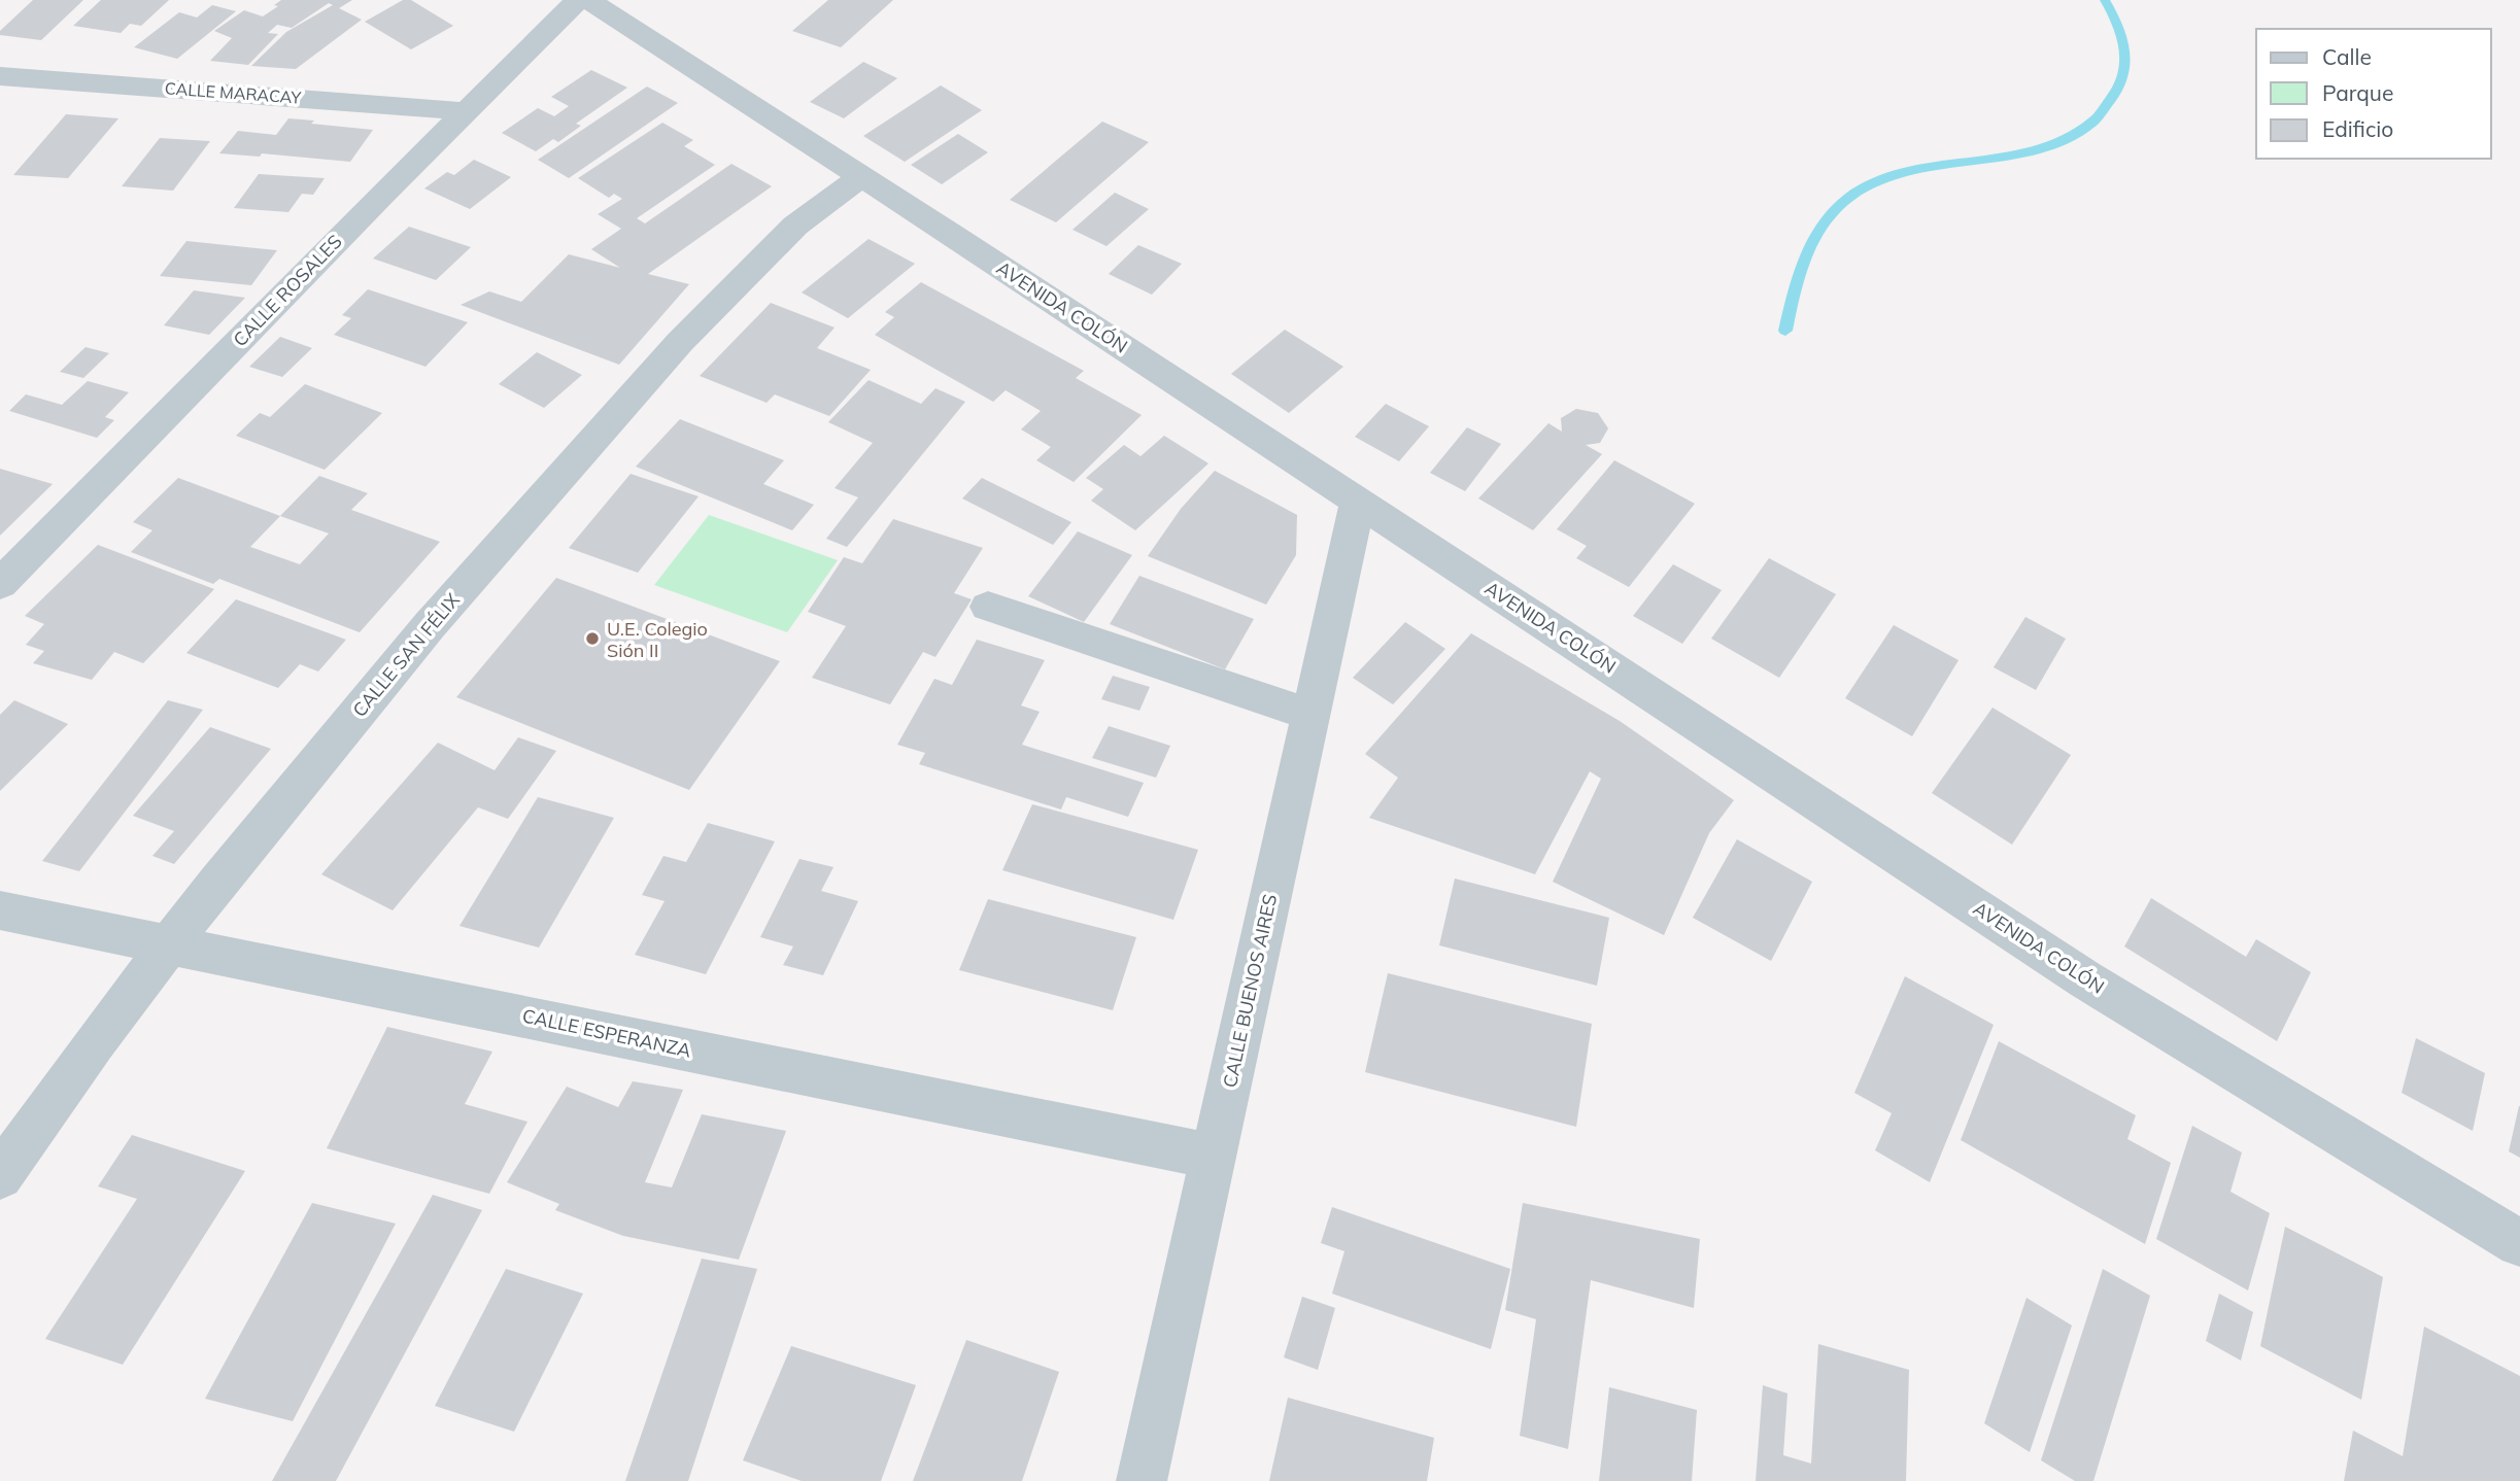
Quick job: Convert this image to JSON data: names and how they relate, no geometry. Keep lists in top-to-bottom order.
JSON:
{
  "streets": {
    "street": [
      "CALLE MARACAY",
      "CALLE ROSALES",
      "AVENIDA COLÓN",
      "CALLE SAN FÉLIX",
      "CALLE BUENOS AIRES",
      "CALLE ESPERANZA"
    ]
  },
  "crossings": [
    ["CALLE MARACAY", "CALLE ROSALES"],
    ["AVENIDA COLÓN", "CALLE SAN FÉLIX"],
    ["AVENIDA COLÓN", "CALLE BUENOS AIRES"],
    ["CALLE SAN FÉLIX", "CALLE ESPERANZA"],
    ["CALLE BUENOS AIRES", "CALLE ESPERANZA"]
  ],
  "places": ["U.E. Colegio Sión II"],
  "legend": ["Calle", "Parque", "Edificio"]
}
